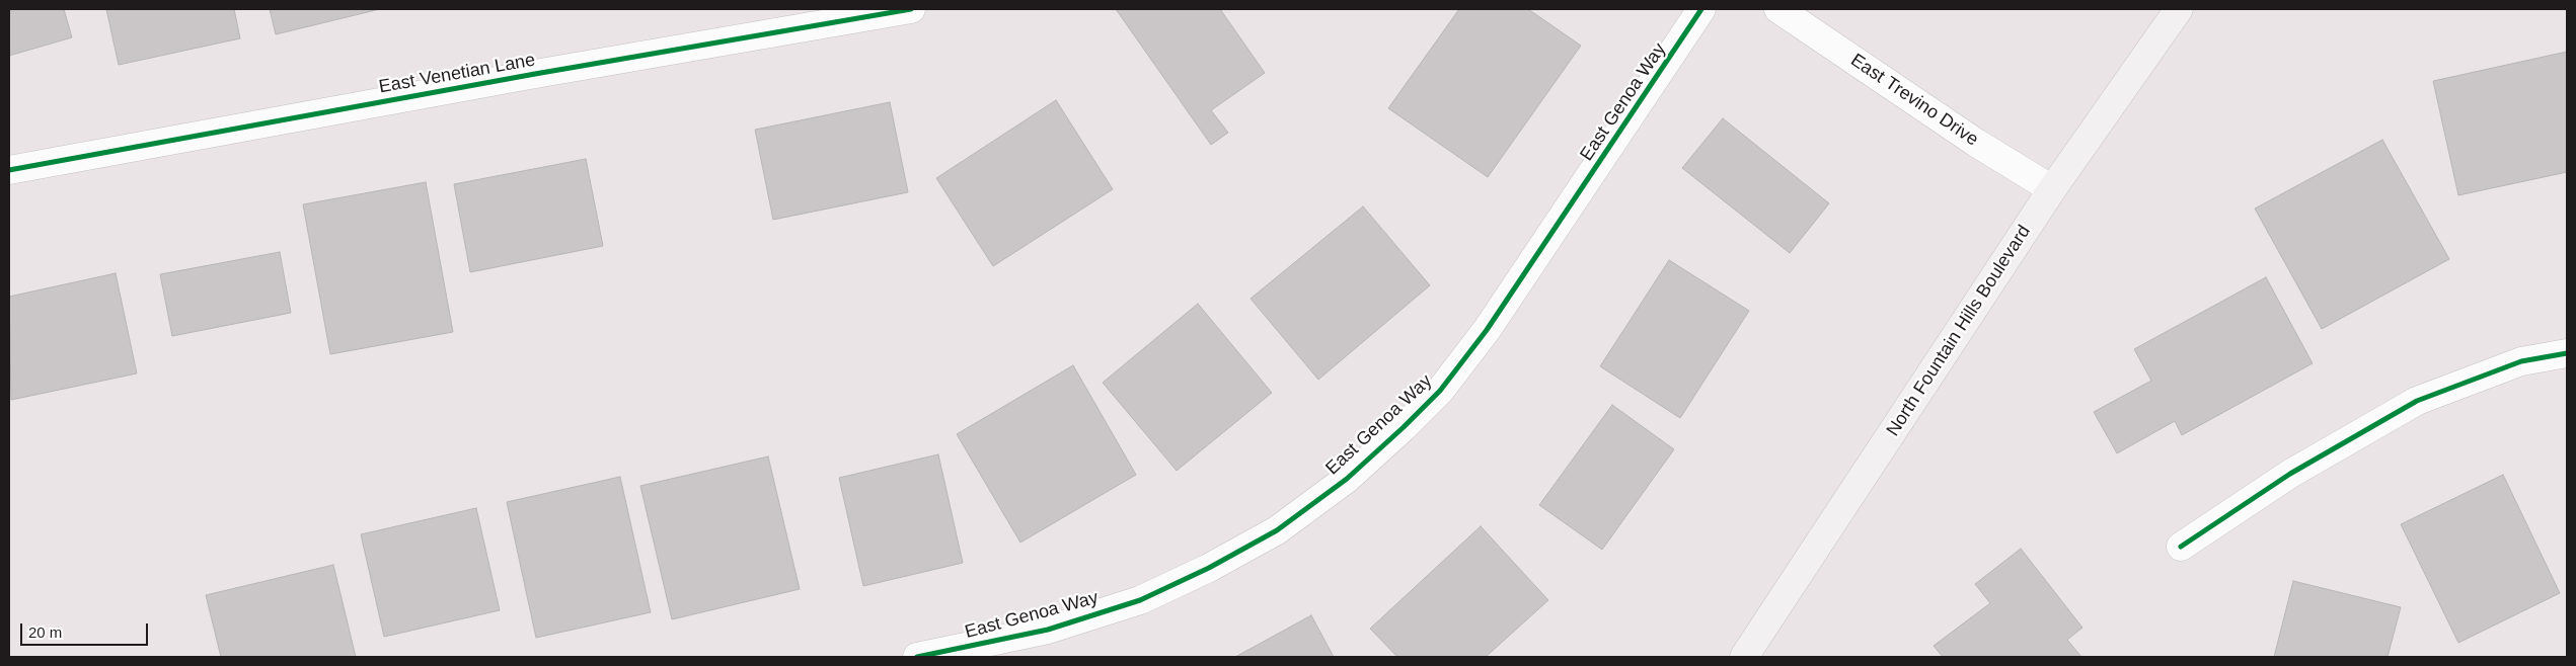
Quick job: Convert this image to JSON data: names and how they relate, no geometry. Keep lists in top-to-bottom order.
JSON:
{
  "streets": {
    "main road": ["North Fountain Hills Boulevard"],
    "street": ["East Venetian Lane", "East Trevino Drive", "East Genoa Way"]
  },
  "crossings": [
    ["East Trevino Drive", "North Fountain Hills Boulevard"]
  ],
  "scale_bar": "20 m"
}
